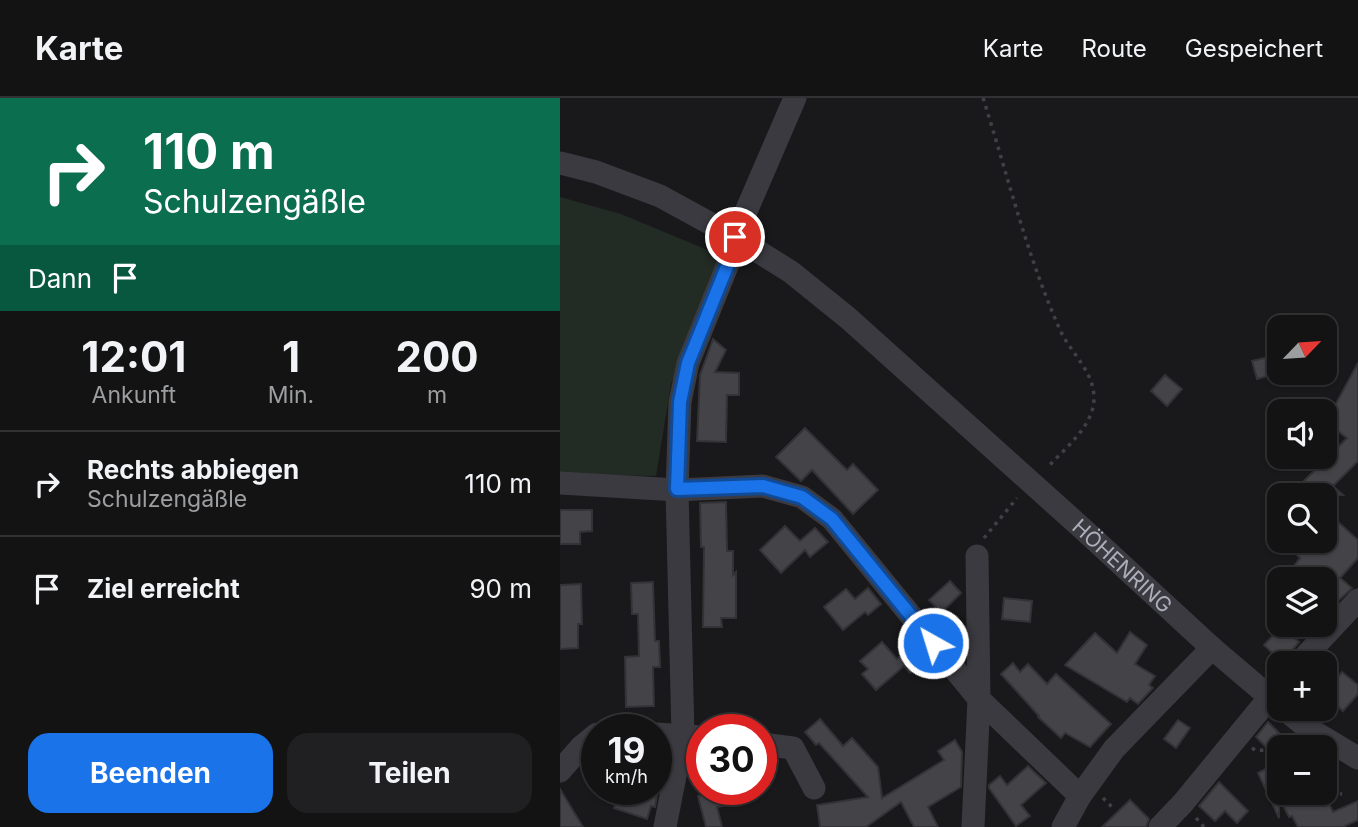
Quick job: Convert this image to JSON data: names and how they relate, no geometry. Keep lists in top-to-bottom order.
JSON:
{
  "streets": {
    "street": ["HÖHENRING"]
  },
  "north": "top right",
  "page": {
    "header": "Karte",
    "nav": ["Karte", "Route", "Gespeichert"],
    "turn": ["110 m", "Schulzengäßle"],
    "then": "Dann",
    "eta": [
      "12:01",
      "Ankunft",
      "1",
      "Min.",
      "200",
      "m"
    ],
    "map_buttons": ["+", "−"],
    "list": [
      {
        "name": "Rechts abbiegen",
        "note": "Schulzengäßle",
        "value": "110 m"
      },
      {
        "name": "Ziel erreicht",
        "value": "90 m"
      }
    ],
    "speed": "19 km/h",
    "limit": "30",
    "buttons": ["Beenden", "Teilen"]
  }
}
